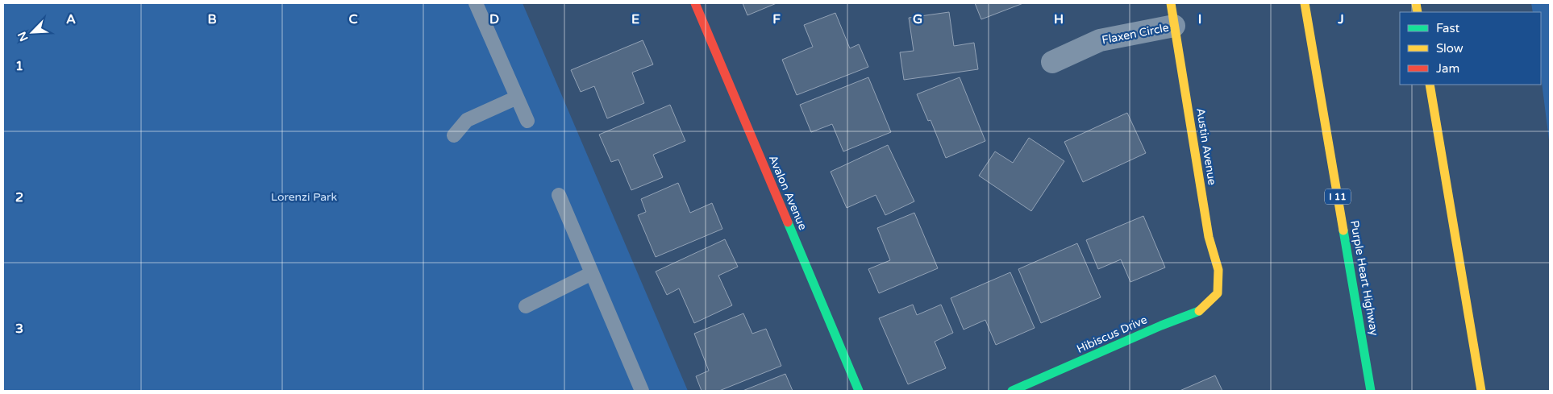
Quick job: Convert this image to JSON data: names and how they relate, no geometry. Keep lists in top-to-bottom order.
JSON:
{
  "streets": {
    "main road": [
      "Austin Avenue",
      "Avalon Avenue",
      "I 11",
      "Purple Heart Highway",
      "Hibiscus Drive"
    ],
    "street": ["Flaxen Circle"]
  },
  "crossings": [
    ["Flaxen Circle", "Austin Avenue"],
    ["Austin Avenue", "Hibiscus Drive"]
  ],
  "parks": ["Lorenzi Park"],
  "legend": ["Fast", "Slow", "Jam"],
  "north": "bottom left",
  "grid": {
    "columns": [
      "A",
      "B",
      "C",
      "D",
      "E",
      "F",
      "G",
      "H",
      "I",
      "J"
    ],
    "rows": ["1", "2", "3"]
  }
}
